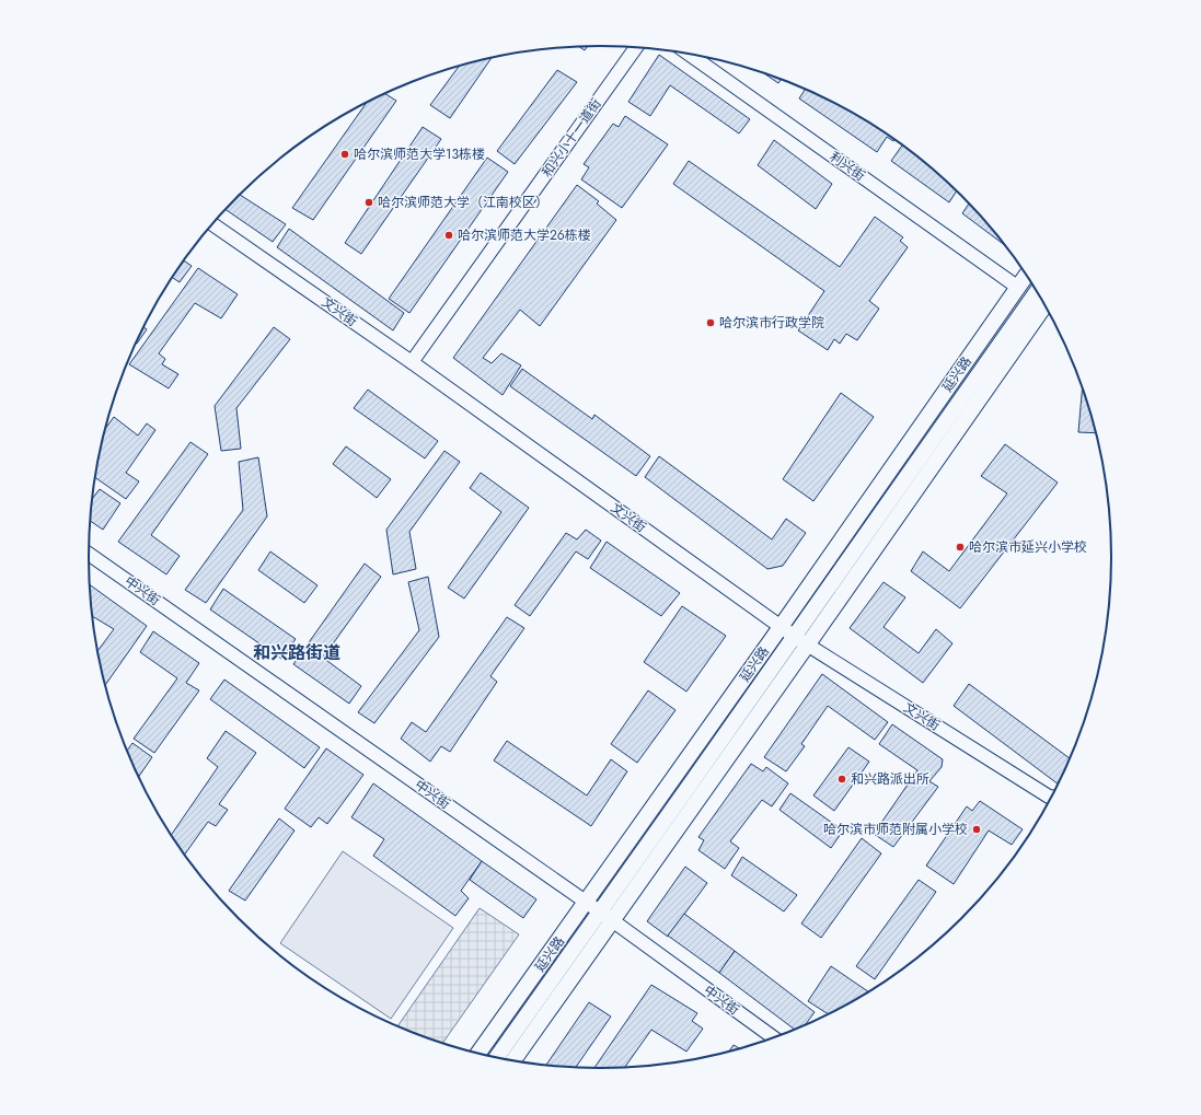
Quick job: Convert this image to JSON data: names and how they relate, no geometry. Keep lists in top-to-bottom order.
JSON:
{
  "streets": {
    "main road": ["延兴路"],
    "street": [
      "和兴小十一道街",
      "利兴街",
      "文兴街",
      "中兴街"
    ]
  },
  "crossings": [
    ["和兴小十一道街", "文兴街"],
    ["利兴街", "延兴路"],
    ["文兴街", "延兴路"],
    ["延兴路", "中兴街"]
  ],
  "districts": ["和兴路街道"],
  "places": [
    "哈尔滨师范大学13栋楼",
    "哈尔滨师范大学（江南校区）",
    "哈尔滨师范大学26栋楼",
    "哈尔滨市行政学院",
    "哈尔滨市延兴小学校",
    "和兴路派出所",
    "哈尔滨市师范附属小学校"
  ]
}
